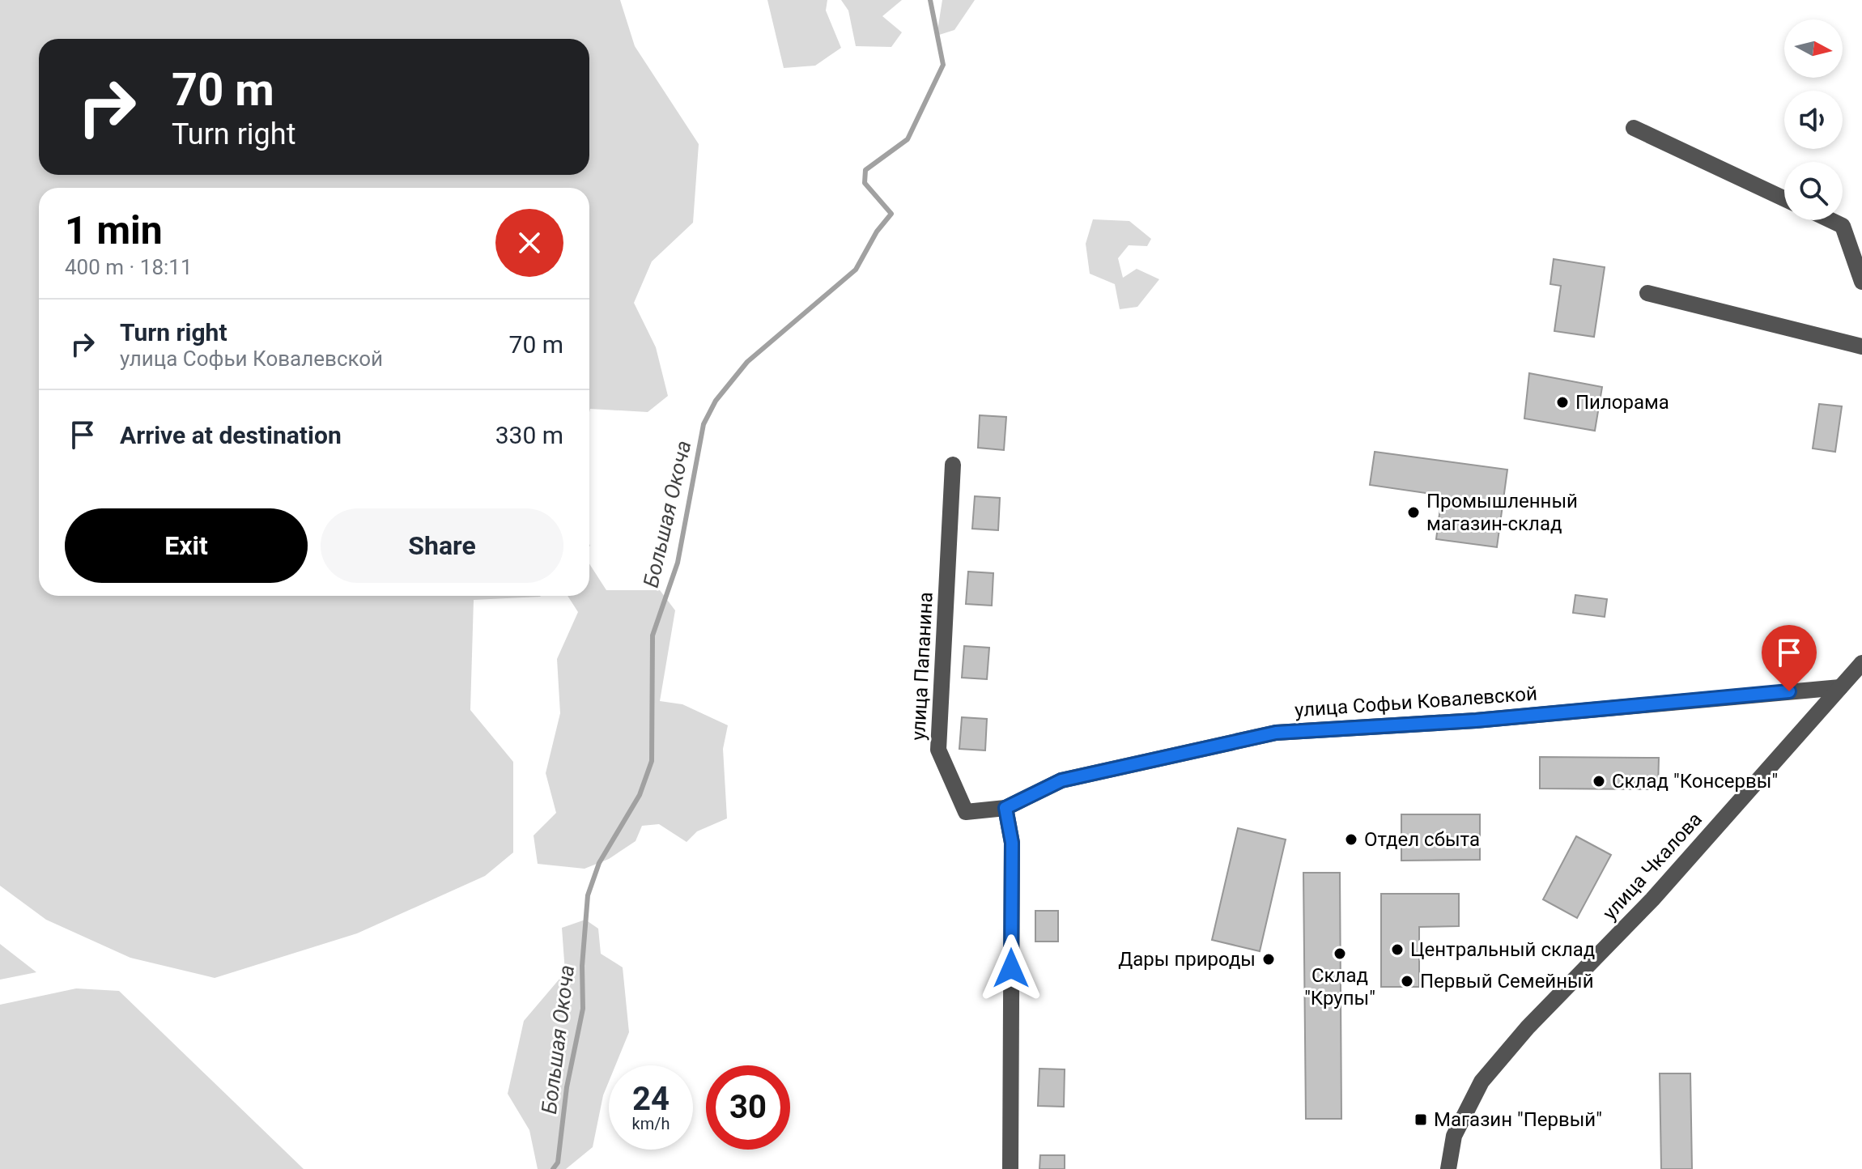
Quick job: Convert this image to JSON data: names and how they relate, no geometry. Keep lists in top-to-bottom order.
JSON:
{
  "streets": {
    "street": ["улица Папанина", "улица Софьи Ковалевской", "улица Чкалова"]
  },
  "crossings": [
    ["улица Папанина", "улица Софьи Ковалевской"],
    ["улица Софьи Ковалевской", "улица Чкалова"]
  ],
  "water": ["Большая Окоча"],
  "places": {
    "other": [
      "Пилорама",
      "Промышленный магазин-склад",
      "Склад \"Консервы\"",
      "Отдел сбыта",
      "Центральный склад",
      "Склад \"Крупы\"",
      "Дары природы",
      "Первый Семейный"
    ],
    "transit": ["Магазин \"Первый\""]
  },
  "north": "right",
  "page": {
    "turn": ["70 m", "Turn right"],
    "heading": ["1 min", "400 m · 18:11"],
    "list": [
      {
        "name": "Turn right",
        "note": "улица Софьи Ковалевской",
        "value": "70 m"
      },
      {
        "name": "Arrive at destination",
        "value": "330 m"
      }
    ],
    "buttons": ["Exit", "Share"],
    "speed": "24 km/h",
    "limit": "30"
  }
}
